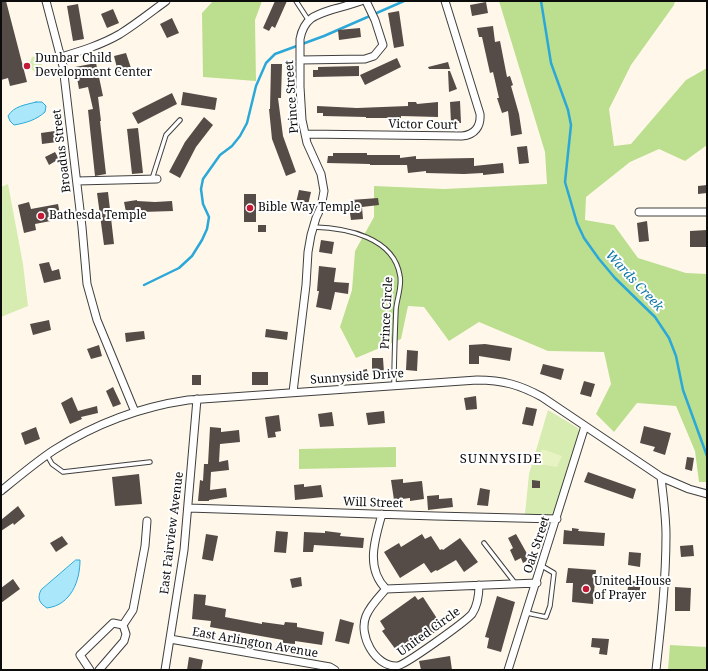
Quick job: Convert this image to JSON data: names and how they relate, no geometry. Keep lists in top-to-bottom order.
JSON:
{
  "streets": {
    "street": [
      "Prince Street",
      "Victor Court",
      "Broadus Street",
      "Sunnyside Drive",
      "Will Street",
      "East Fairview Avenue",
      "Oak Street",
      "United Circle",
      "East Arlington Avenue"
    ],
    "lane": ["Prince Circle"]
  },
  "crossings": [
    ["Prince Street", "Victor Court"],
    ["Prince Street", "Prince Circle"],
    ["Prince Street", "Sunnyside Drive"],
    ["Broadus Street", "Sunnyside Drive"],
    ["Prince Circle", "Sunnyside Drive"],
    ["Sunnyside Drive", "East Fairview Avenue"],
    ["Sunnyside Drive", "Oak Street"],
    ["Will Street", "East Fairview Avenue"],
    ["Will Street", "Oak Street"],
    ["East Fairview Avenue", "East Arlington Avenue"]
  ],
  "districts": ["SUNNYSIDE"],
  "water": ["Wards Creek"],
  "places": [
    "Dunbar Child Development Center",
    "Bible Way Temple",
    "Bathesda Temple",
    "United House of Prayer"
  ]
}
